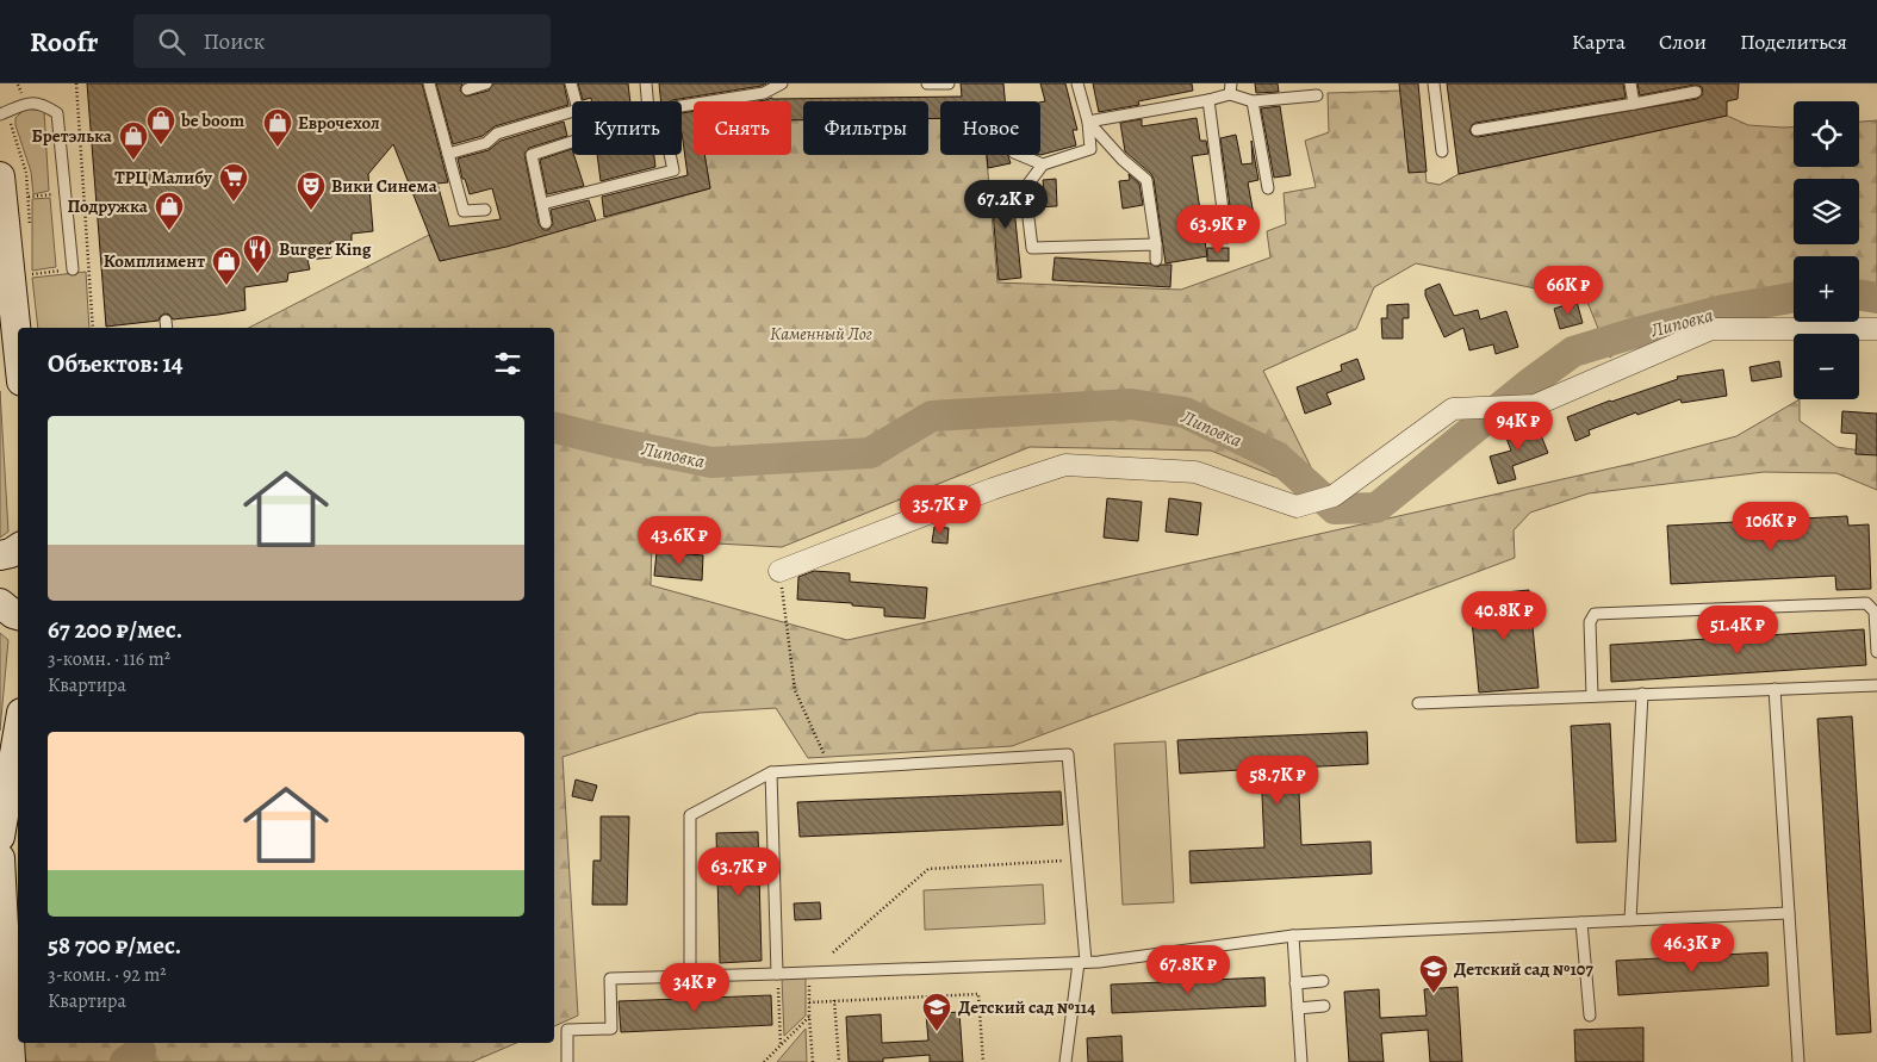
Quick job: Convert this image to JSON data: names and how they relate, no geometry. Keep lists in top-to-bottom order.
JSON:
{
  "water": ["Липовка"],
  "parks": ["Каменный Лог"],
  "places": {
    "shop": [
      "be boom",
      "Еврочехол",
      "Бретэлька",
      "Подружка",
      "Комплимент"
    ],
    "supermarket": ["ТРЦ Малибу"],
    "theatre": ["Вики Синема"],
    "restaurant": ["Burger King"],
    "school or university": ["Детский сад №107", "Детский сад №114"]
  },
  "page": {
    "header": "Roofr",
    "search": "Поиск",
    "nav": ["Карта", "Слои", "Поделиться"],
    "map_buttons": ["+", "−"],
    "chip": [
      "Купить",
      "Снять",
      "Фильтры",
      "Новое"
    ],
    "price": [
      "67.2K ₽",
      "63.9K ₽",
      "66K ₽",
      "94K ₽",
      "35.7K ₽",
      "106K ₽",
      "43.6K ₽",
      "40.8K ₽",
      "51.4K ₽",
      "58.7K ₽",
      "63.7K ₽",
      "46.3K ₽",
      "67.8K ₽",
      "34K ₽"
    ],
    "heading": "Объектов: 14",
    "list": [
      {
        "name": "67 200 ₽/мес.",
        "note": "3-комн. · 116 m² · Квартира"
      },
      {
        "name": "58 700 ₽/мес.",
        "note": "3-комн. · 92 m² · Квартира"
      }
    ]
  }
}
